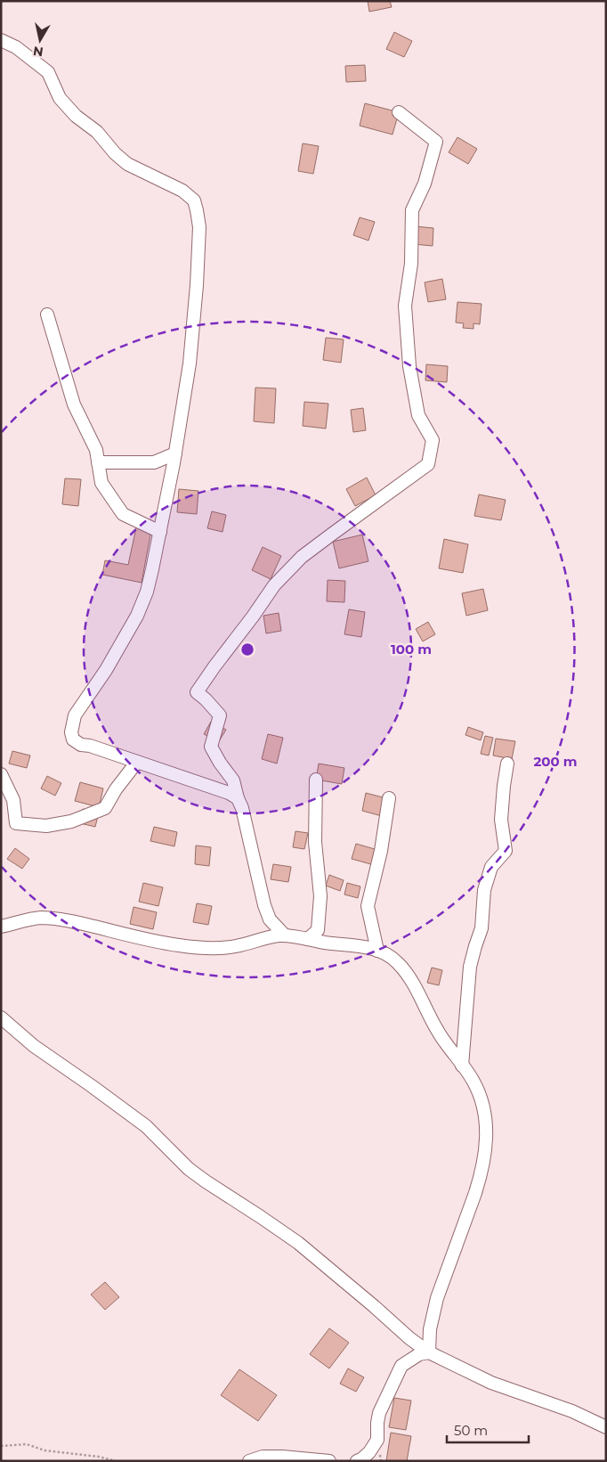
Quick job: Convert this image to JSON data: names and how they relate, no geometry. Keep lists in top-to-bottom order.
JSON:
{
  "scale_bar": "50 m",
  "north": "bottom",
  "rings": ["100 m", "200 m"]
}
